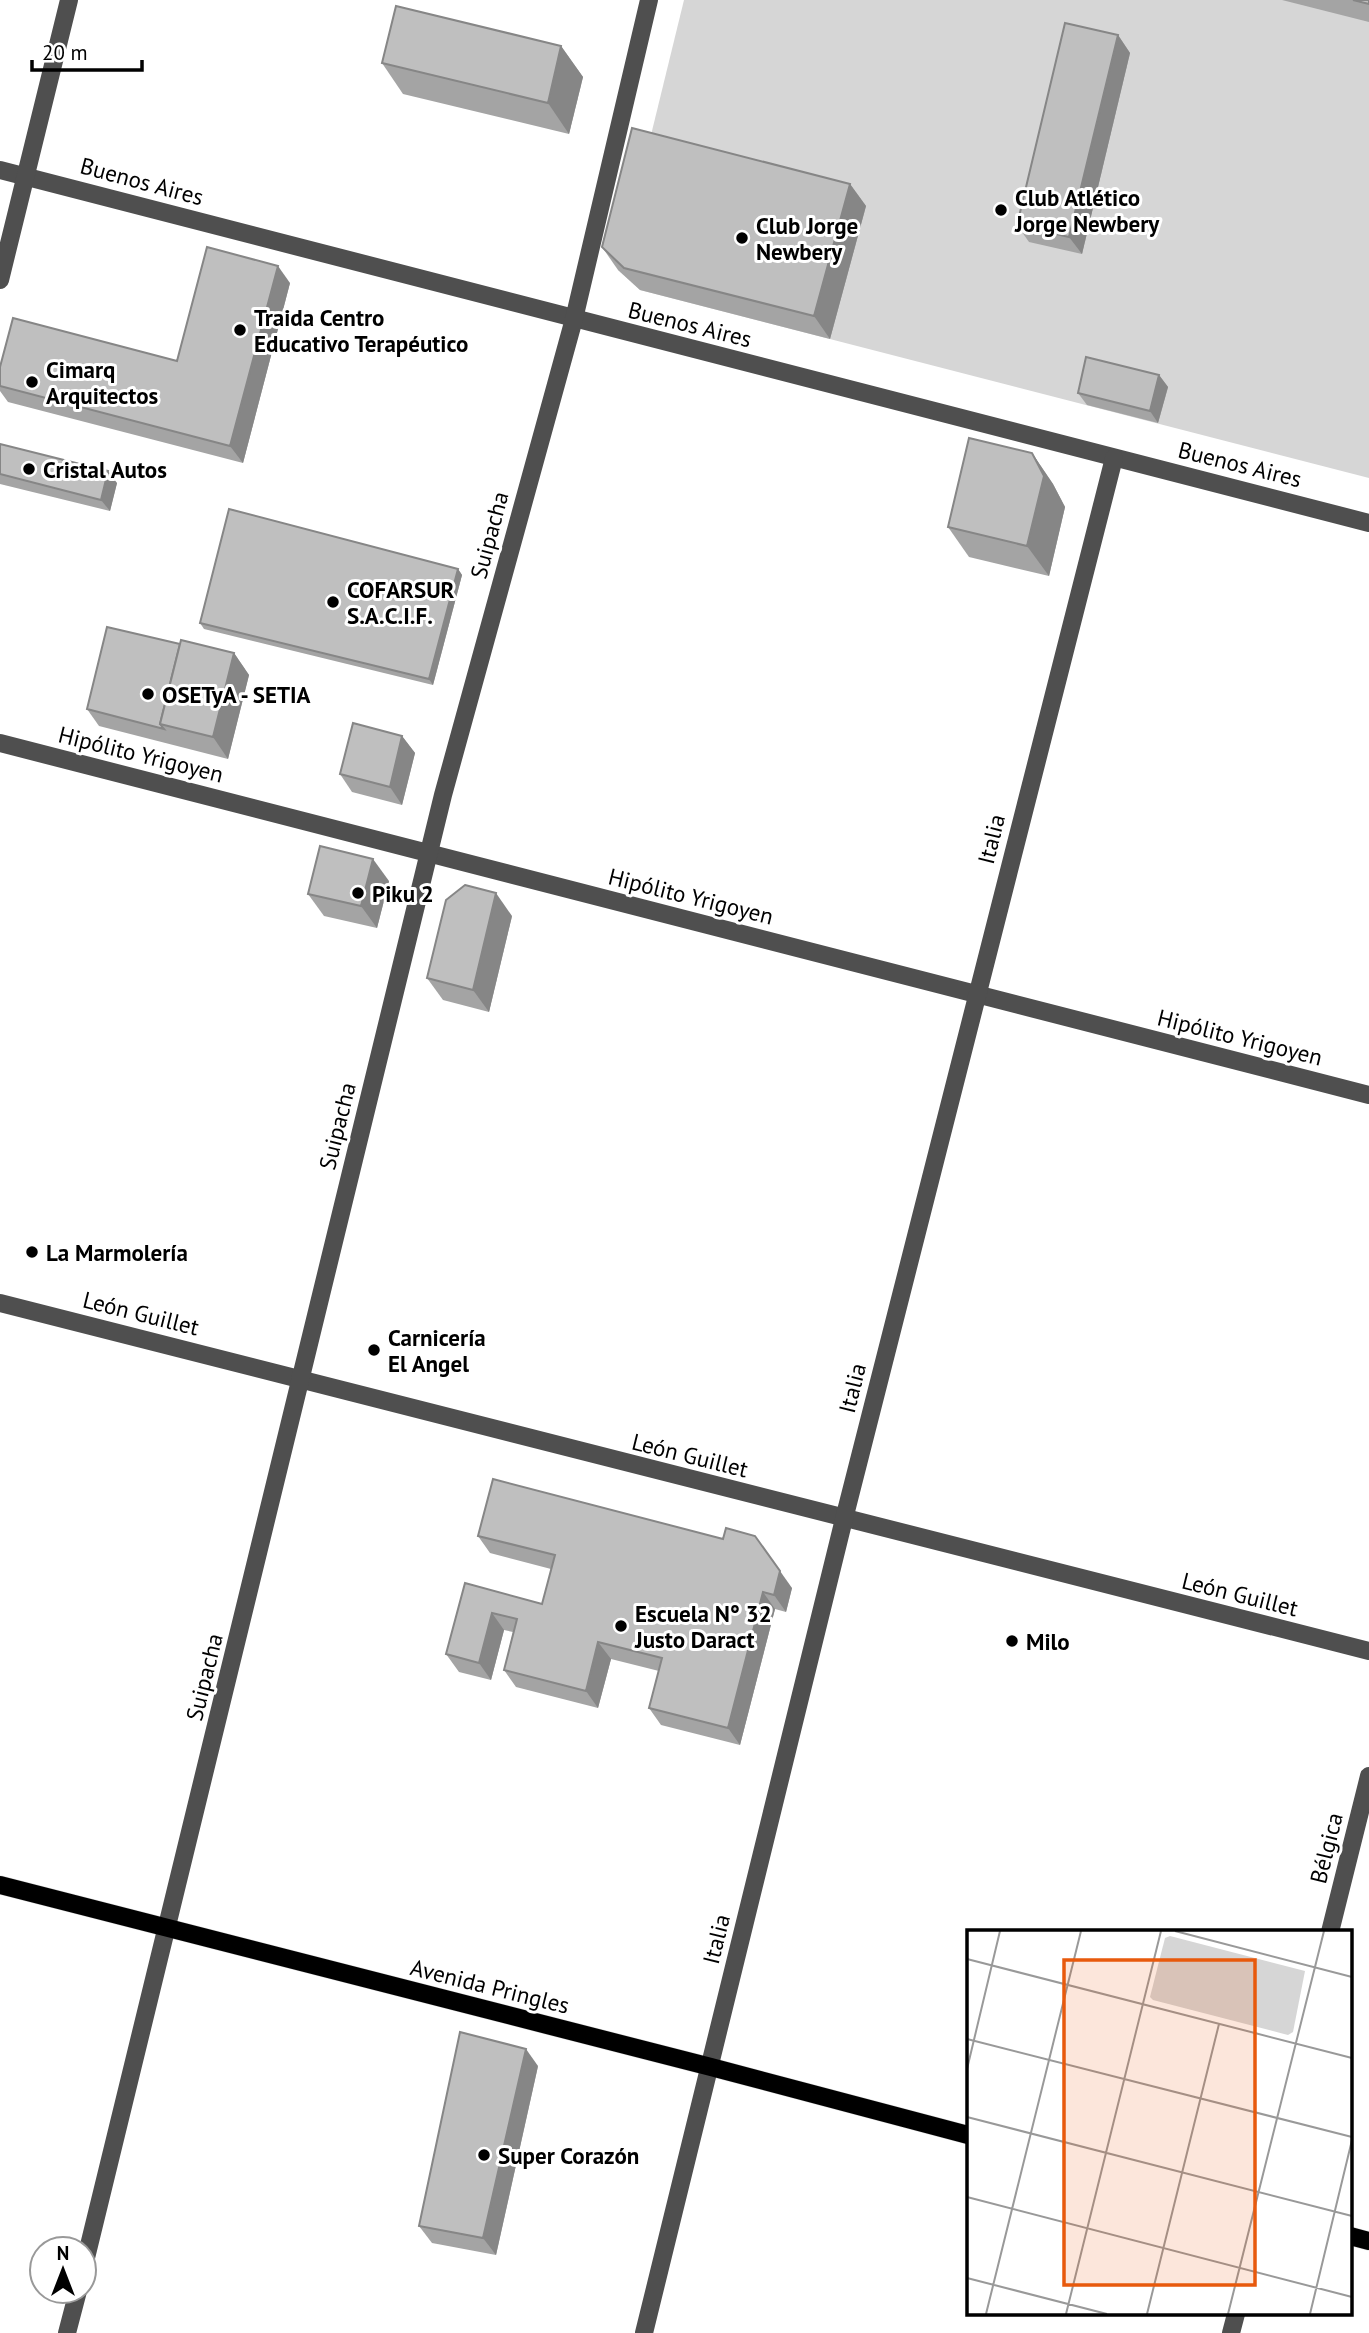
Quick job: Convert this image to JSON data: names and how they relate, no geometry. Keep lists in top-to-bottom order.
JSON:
{
  "streets": {
    "main road": ["Avenida Pringles"],
    "street": [
      "Buenos Aires",
      "Suipacha",
      "Hipólito Yrigoyen",
      "Italia",
      "León Guillet",
      "Bélgica"
    ]
  },
  "crossings": [
    ["Buenos Aires", "Suipacha"],
    ["Buenos Aires", "Italia"],
    ["Suipacha", "Hipólito Yrigoyen"],
    ["Suipacha", "León Guillet"],
    ["Suipacha", "Avenida Pringles"],
    ["Hipólito Yrigoyen", "Italia"],
    ["Italia", "León Guillet"],
    ["Italia", "Avenida Pringles"]
  ],
  "places": [
    "Club Atlético Jorge Newbery",
    "Club Jorge Newbery",
    "Traida Centro Educativo Terapéutico",
    "Cimarq Arquitectos",
    "Cristal Autos",
    "COFARSUR S.A.C.I.F.",
    "OSETyA - SETIA",
    "Piku 2",
    "La Marmolería",
    "Carnicería El Angel",
    "Escuela N° 32 Justo Daract",
    "Milo",
    "Super Corazón"
  ],
  "scale_bar": "20 m",
  "north": "top"
}
